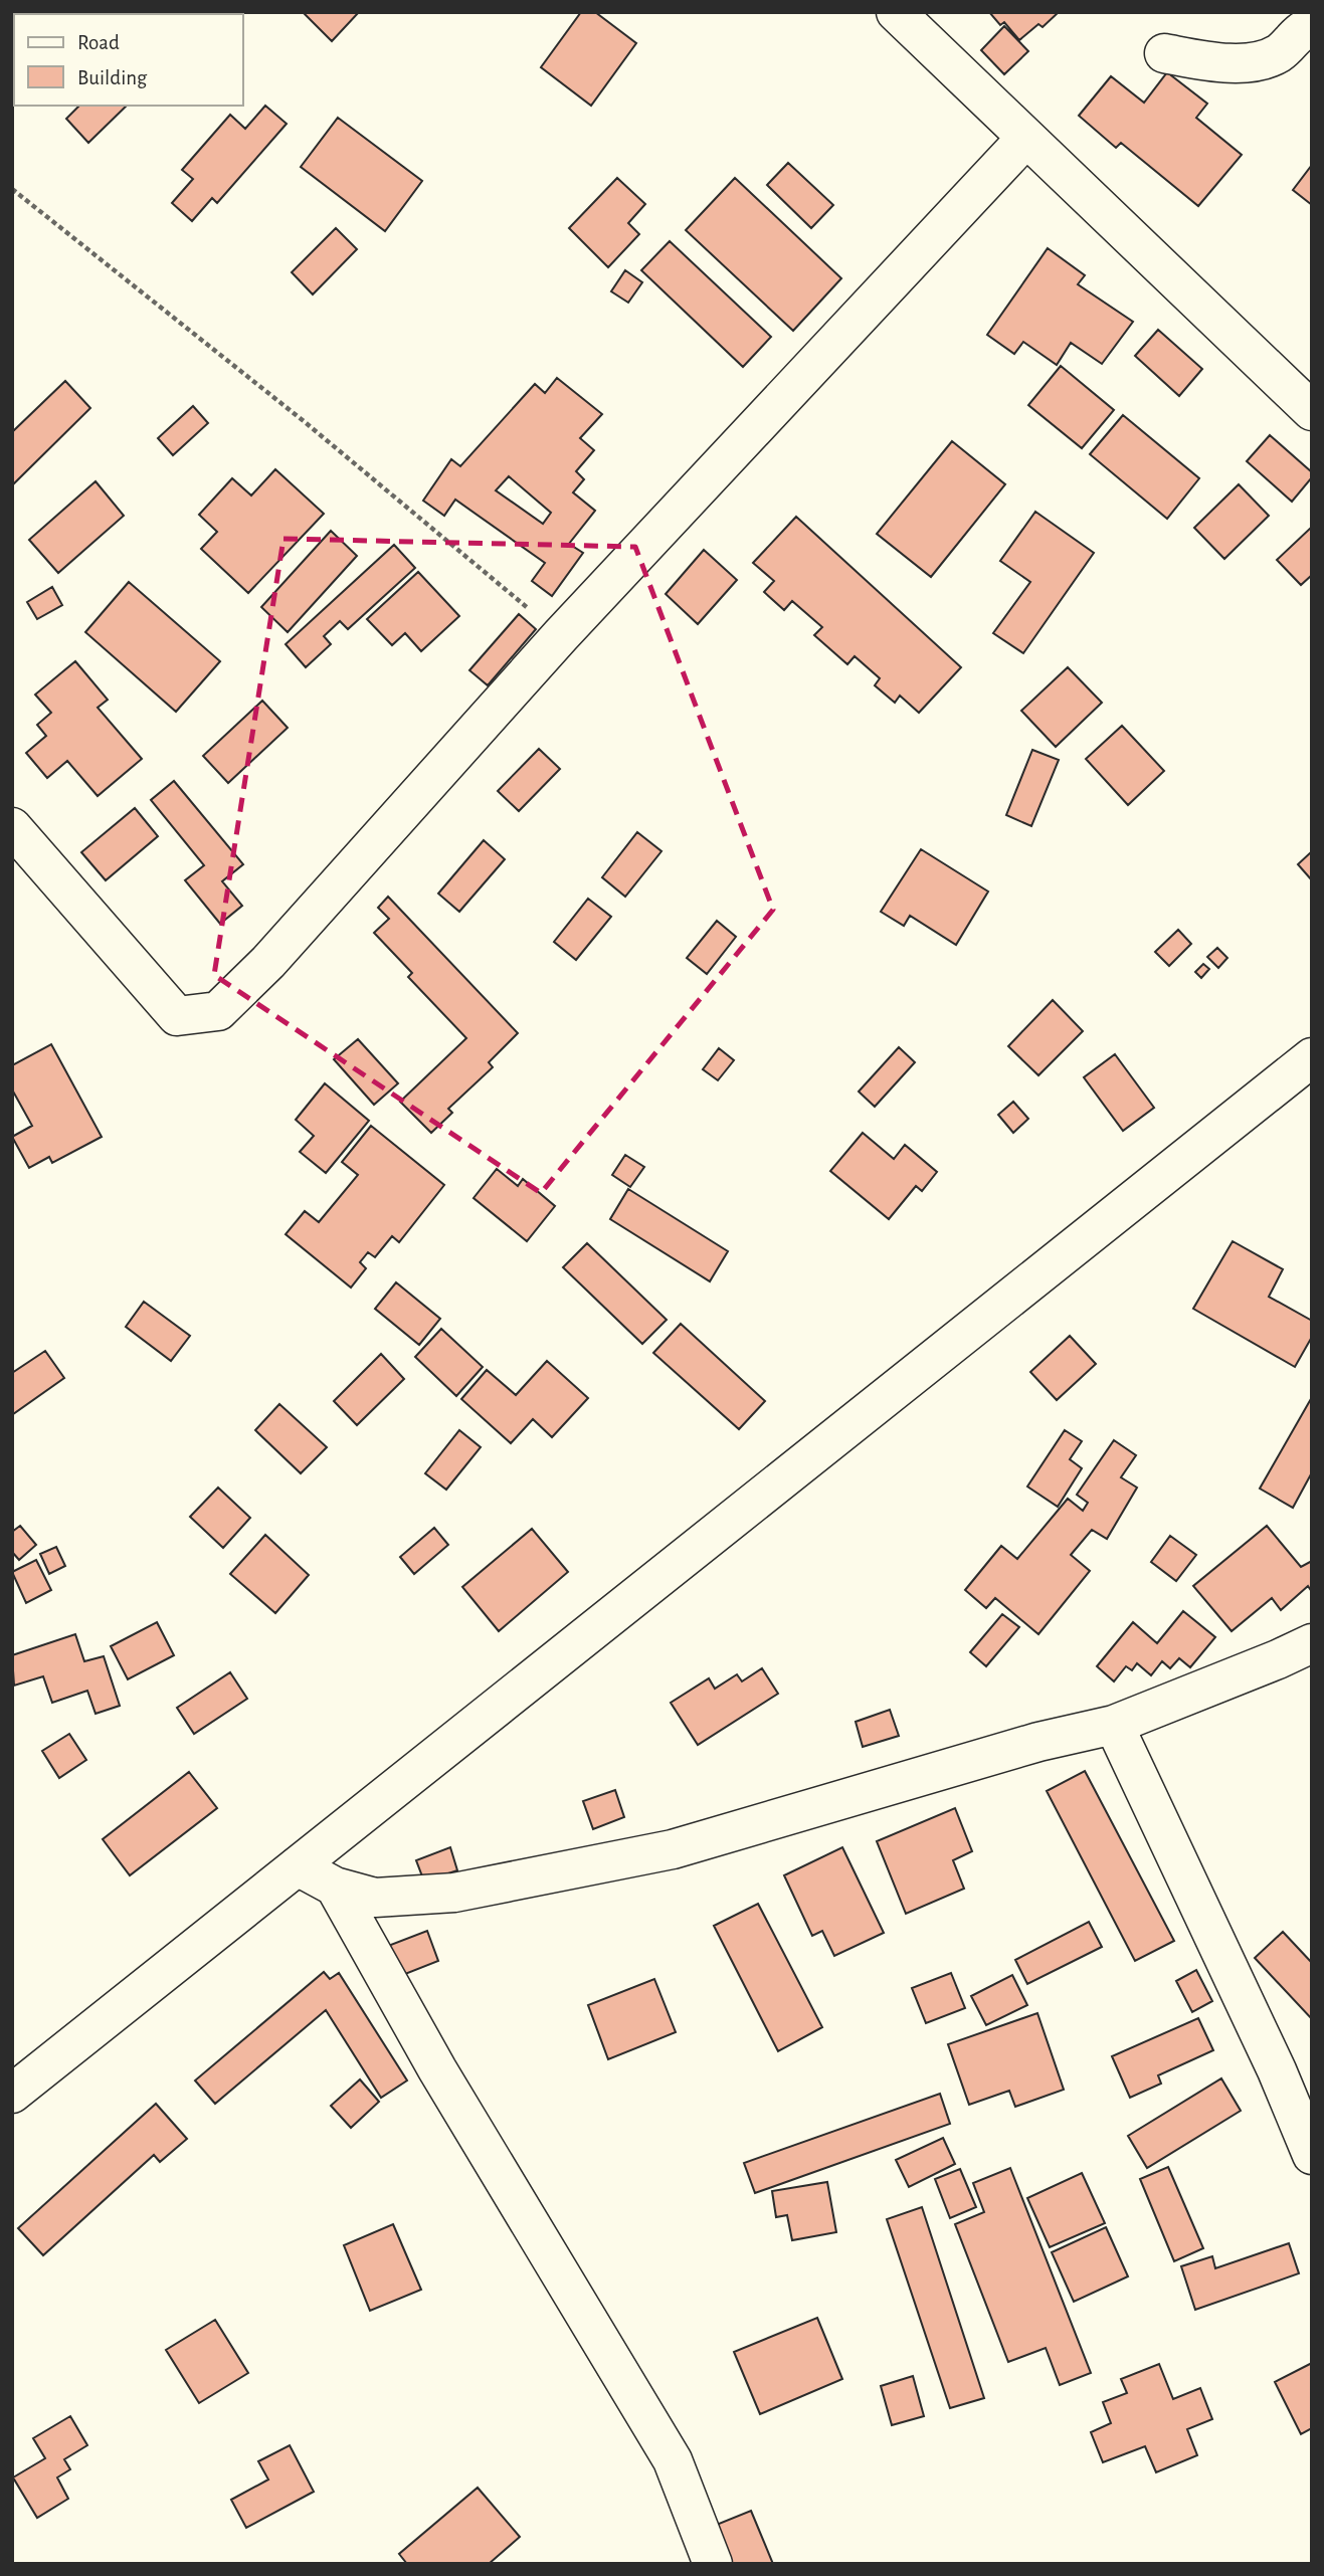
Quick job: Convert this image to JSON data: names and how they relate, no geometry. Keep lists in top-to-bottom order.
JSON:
{
  "legend": ["Road", "Building"]
}
